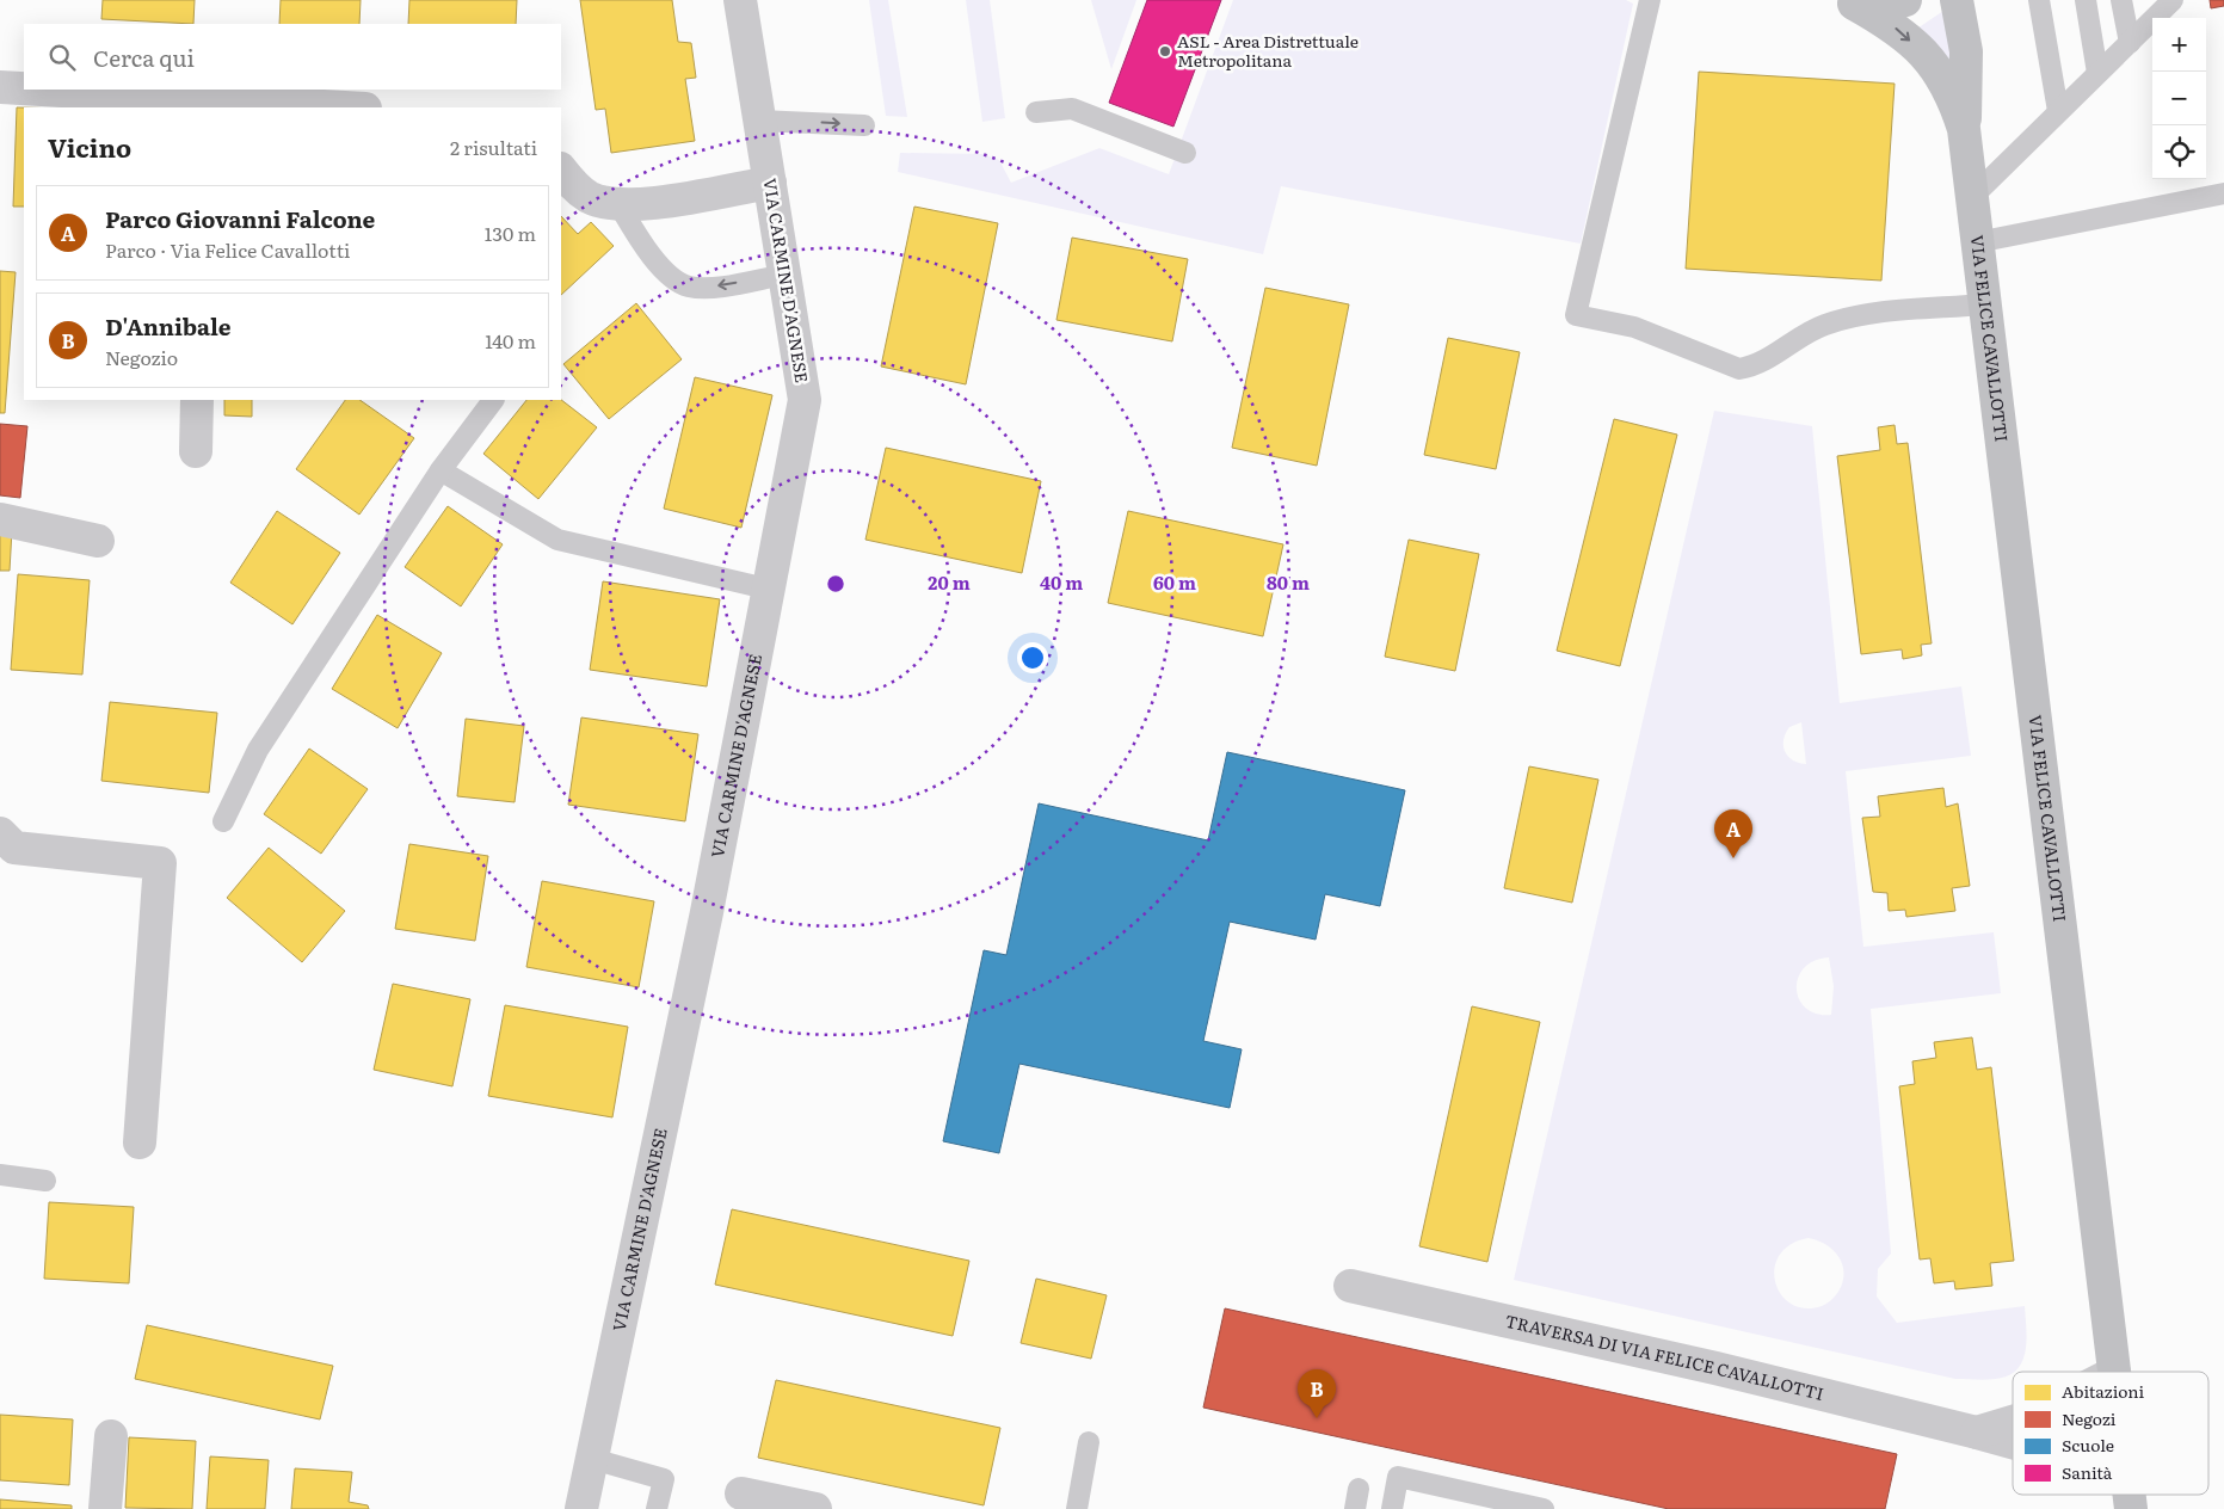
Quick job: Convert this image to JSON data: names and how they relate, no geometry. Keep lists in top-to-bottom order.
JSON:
{
  "streets": {
    "main road": ["VIA FELICE CAVALLOTTI"],
    "street": ["VIA CARMINE D'AGNESE", "TRAVERSA DI VIA FELICE CAVALLOTTI"]
  },
  "places": ["ASL - Area Distrettuale Metropolitana"],
  "legend": [
    "Abitazioni",
    "Negozi",
    "Scuole",
    "Sanità"
  ],
  "page": {
    "map_buttons": ["+", "−"],
    "search": "Cerca qui",
    "heading": ["Vicino", "2 risultati"],
    "list": [
      {
        "mark": "A",
        "name": "Parco Giovanni Falcone",
        "note": "Parco · Via Felice Cavallotti",
        "value": "130 m"
      },
      {
        "mark": "B",
        "name": "D'Annibale",
        "note": "Negozio",
        "value": "140 m"
      }
    ],
    "pins": ["A", "B"]
  },
  "rings": [
    "20 m",
    "40 m",
    "60 m",
    "80 m"
  ]
}
